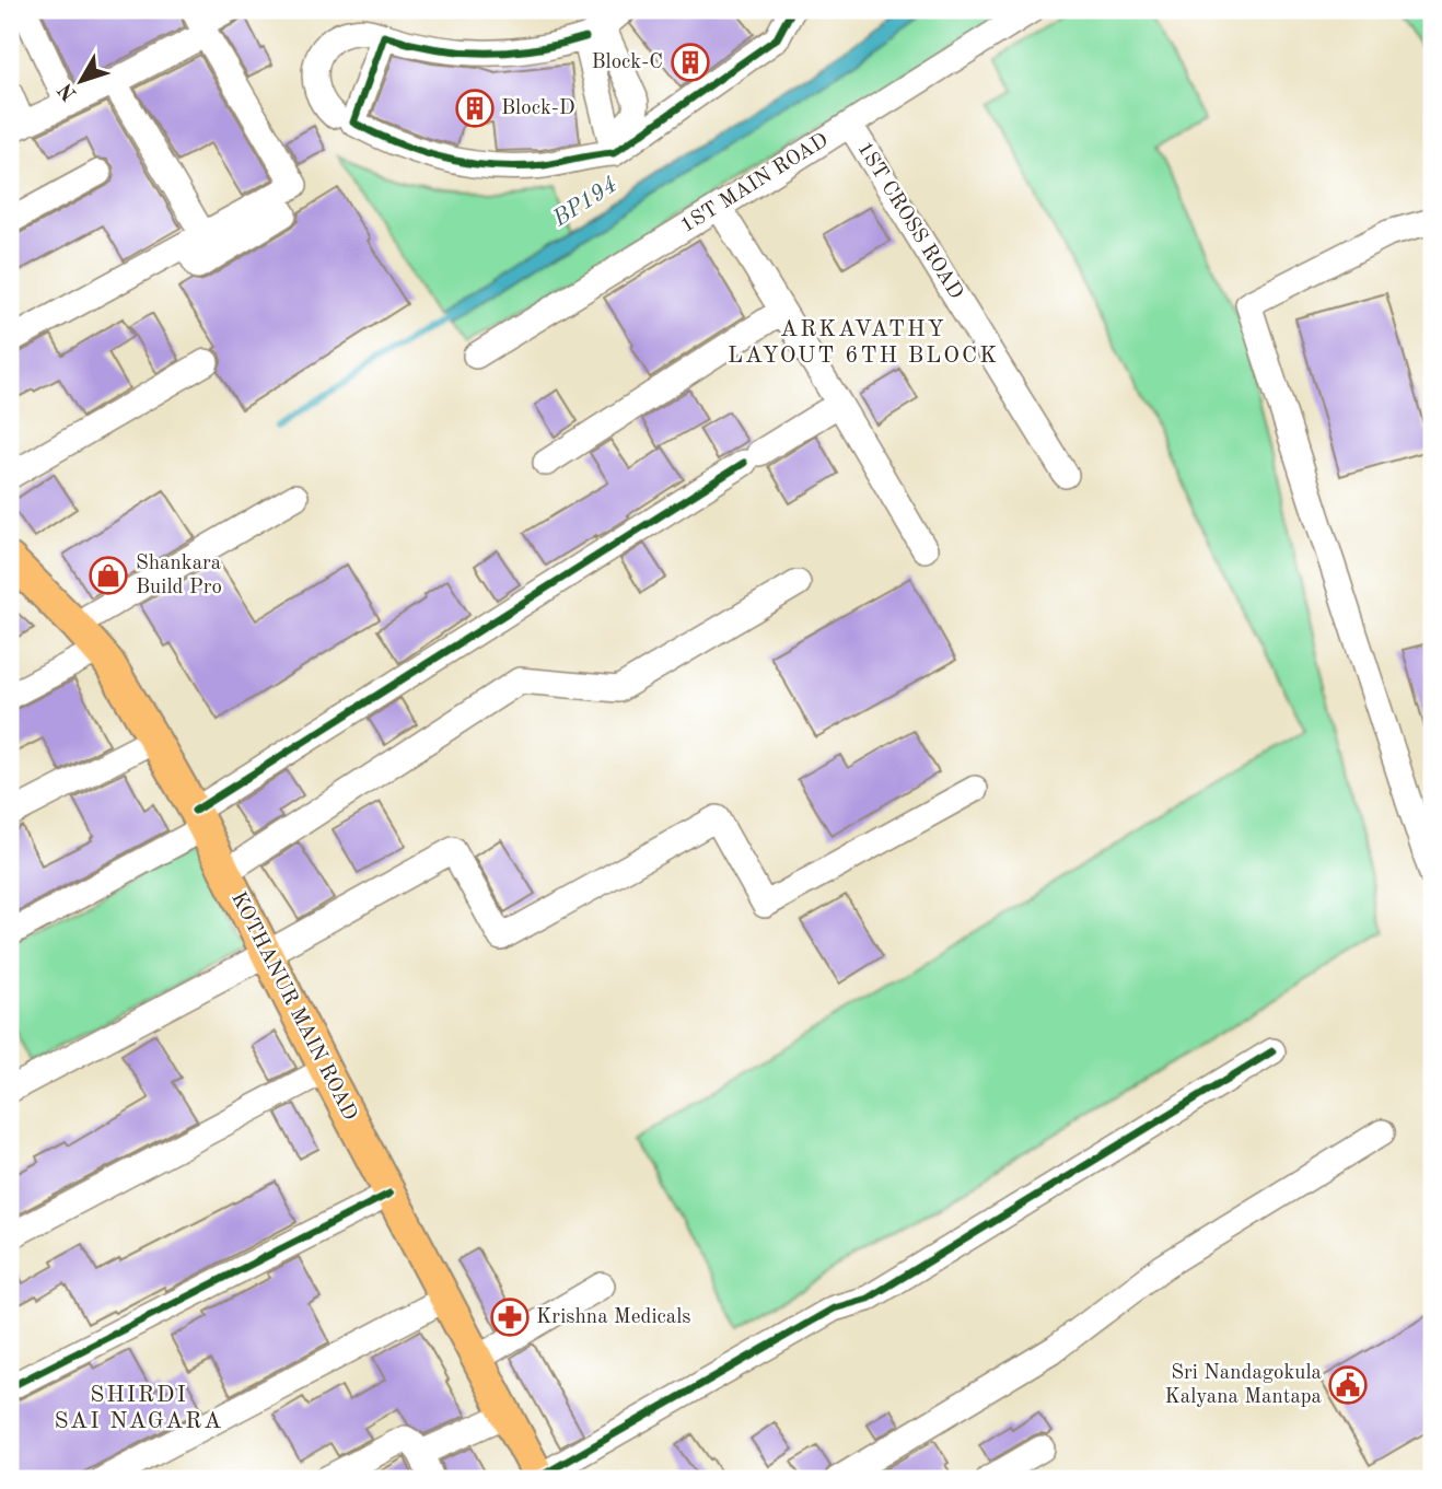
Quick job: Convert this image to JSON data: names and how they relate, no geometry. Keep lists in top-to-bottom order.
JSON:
{
  "streets": {
    "main road": ["KOTHANUR MAIN ROAD"],
    "street": ["1ST MAIN ROAD", "1ST CROSS ROAD"]
  },
  "crossings": [
    ["1ST MAIN ROAD", "1ST CROSS ROAD"]
  ],
  "districts": ["ARKAVATHY LAYOUT 6TH BLOCK", "SHIRDI SAI NAGARA"],
  "water": ["BP194"],
  "places": {
    "building": ["Block-C", "Block-D"],
    "shop": ["Shankara Build Pro"],
    "pharmacy": ["Krishna Medicals"],
    "public building": ["Sri Nandagokula Kalyana Mantapa"]
  },
  "north": "bottom left"
}
